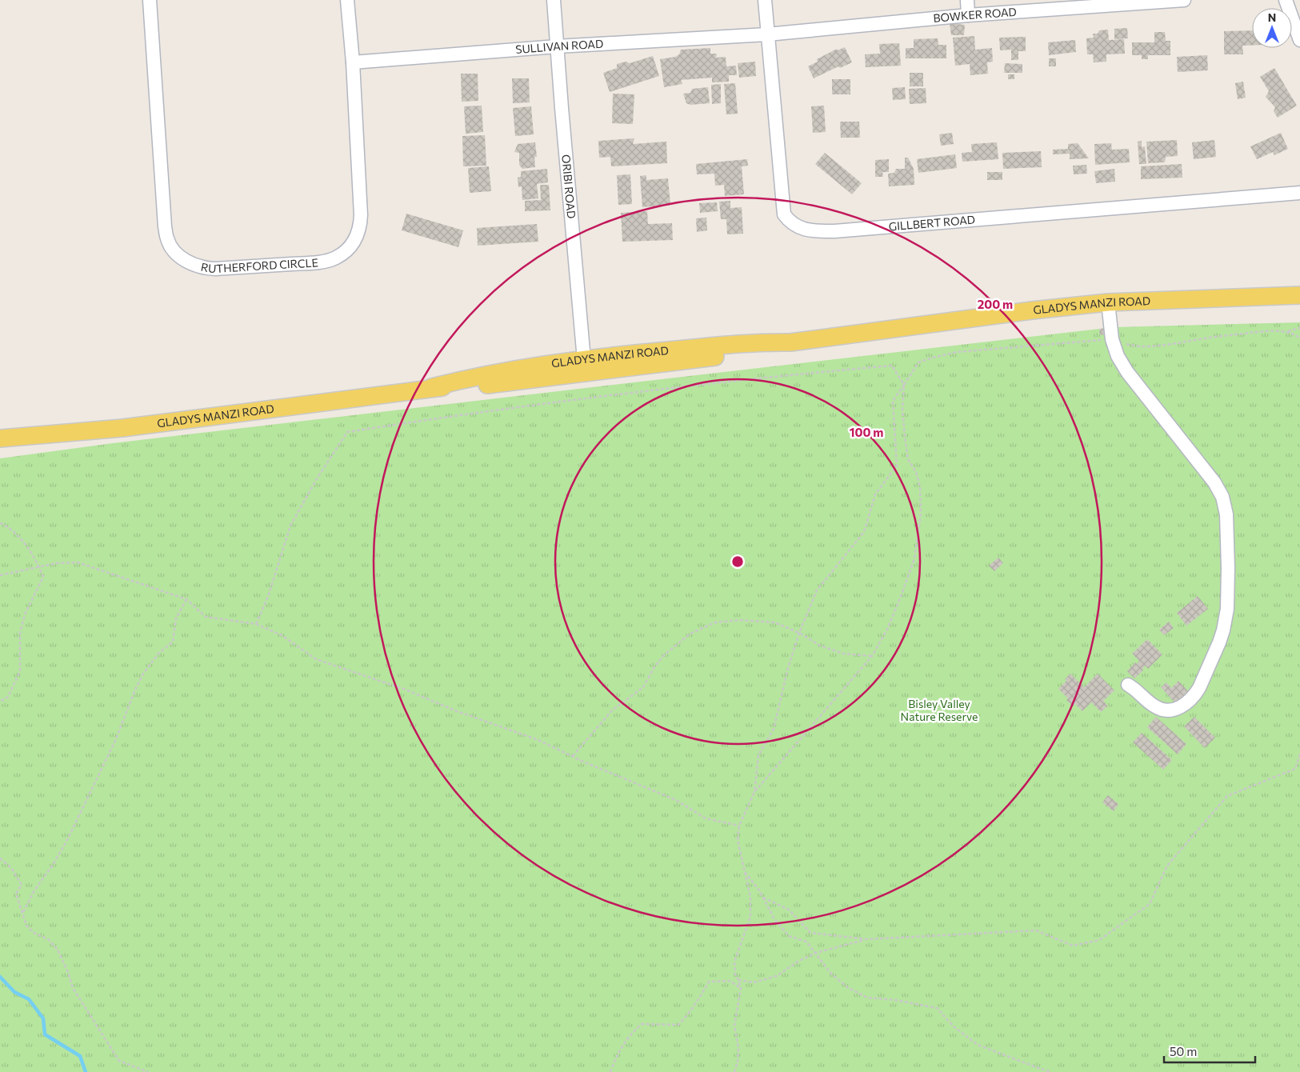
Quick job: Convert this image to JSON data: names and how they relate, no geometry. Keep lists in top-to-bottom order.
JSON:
{
  "streets": {
    "main road": ["GLADYS MANZI ROAD"],
    "street": [
      "BOWKER ROAD",
      "SULLIVAN ROAD",
      "ORIBI ROAD",
      "GILLBERT ROAD",
      "RUTHERFORD CIRCLE"
    ]
  },
  "crossings": [
    ["BOWKER ROAD", "SULLIVAN ROAD"],
    ["BOWKER ROAD", "GILLBERT ROAD"],
    ["SULLIVAN ROAD", "ORIBI ROAD"],
    ["SULLIVAN ROAD", "GILLBERT ROAD"],
    ["SULLIVAN ROAD", "RUTHERFORD CIRCLE"],
    ["ORIBI ROAD", "GLADYS MANZI ROAD"]
  ],
  "parks": ["Bisley Valley Nature Reserve"],
  "scale_bar": "50 m",
  "north": "top",
  "rings": ["200 m", "100 m"]
}
